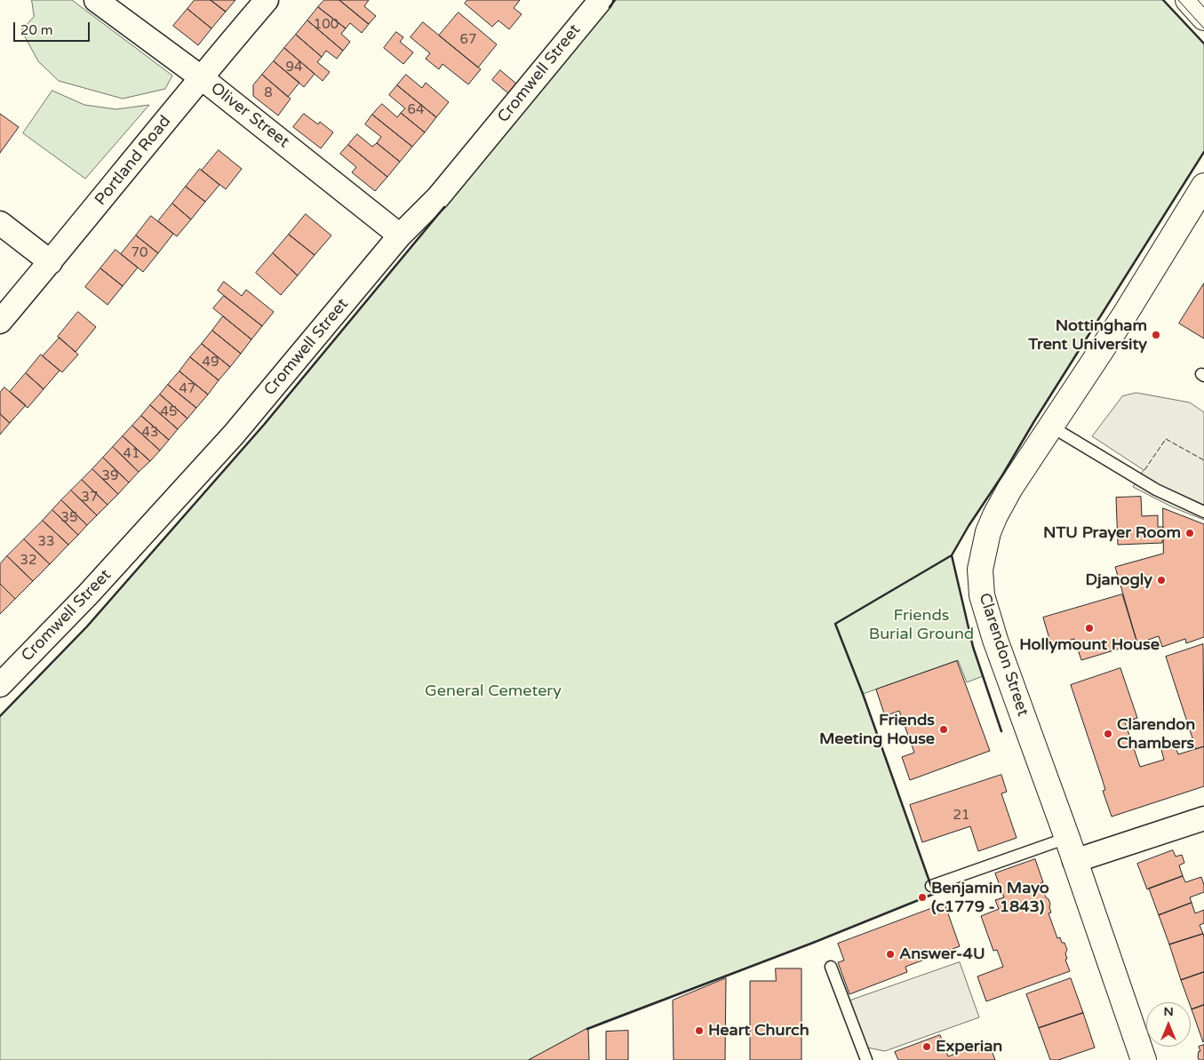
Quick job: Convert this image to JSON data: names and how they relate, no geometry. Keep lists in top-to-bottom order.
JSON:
{
  "streets": {
    "street": [
      "Cromwell Street",
      "Oliver Street",
      "Portland Road",
      "Clarendon Street"
    ]
  },
  "crossings": [
    ["Cromwell Street", "Oliver Street"],
    ["Oliver Street", "Portland Road"]
  ],
  "parks": ["Friends Burial Ground", "General Cemetery"],
  "places": [
    "Nottingham Trent University",
    "NTU Prayer Room",
    "Djanogly",
    "Hollymount House",
    "Friends Meeting House",
    "Clarendon Chambers",
    "Benjamin Mayo (c1779 - 1843)",
    "Answer-4U",
    "Heart Church",
    "Experian"
  ],
  "house_numbers": [
    "100",
    "67",
    "94",
    "8",
    "64",
    "70",
    "49",
    "47",
    "45",
    "43",
    "41",
    "39",
    "37",
    "35",
    "33",
    "32",
    "21"
  ],
  "scale_bar": "20 m",
  "north": "top"
}
